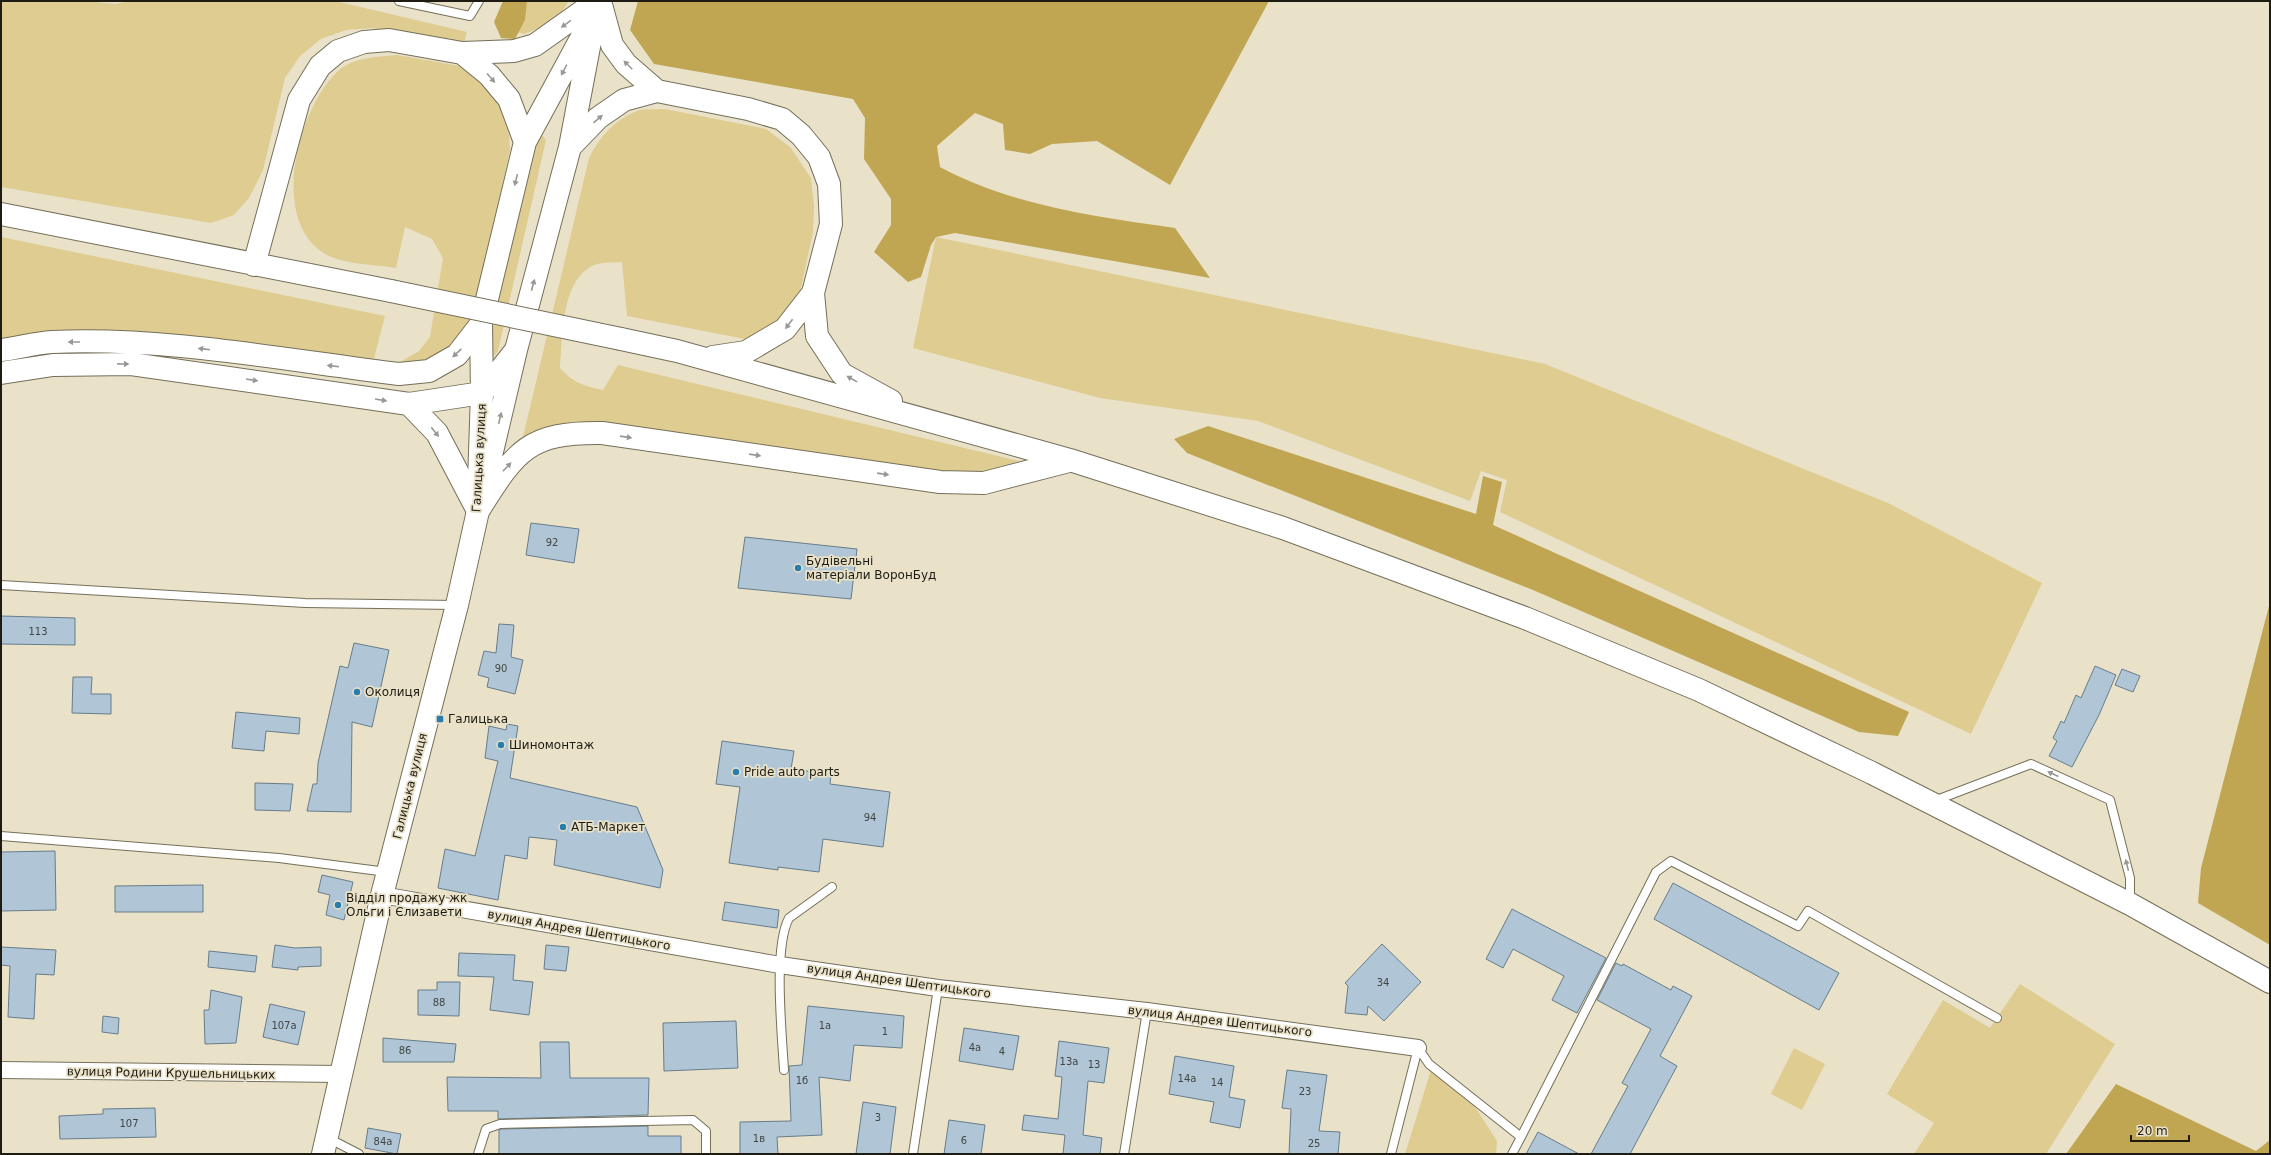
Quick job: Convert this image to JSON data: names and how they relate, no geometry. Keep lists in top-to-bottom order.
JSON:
{
  "streets": {
    "main road": ["Галицька вулиця"],
    "street": ["вулиця Андрея Шептицького", "вулиця Родини Крушельницьких"]
  },
  "crossings": [
    ["Галицька вулиця", "вулиця Андрея Шептицького"],
    ["Галицька вулиця", "вулиця Родини Крушельницьких"]
  ],
  "places": {
    "other": [
      "Будівельні матеріали ВоронБуд",
      "Околиця",
      "Шиномонтаж",
      "Pride auto parts",
      "ATБ-Маркет",
      "Відділ продажу жк Ольги і Єлизавети"
    ],
    "transit": ["Галицька"]
  },
  "house_numbers": [
    "92",
    "113",
    "90",
    "94",
    "34",
    "88",
    "107а",
    "1а",
    "1",
    "4а",
    "86",
    "4",
    "13а",
    "13",
    "14а",
    "1б",
    "14",
    "23",
    "3",
    "107",
    "1в",
    "6",
    "84а",
    "25"
  ],
  "scale_bar": "20 m"
}
